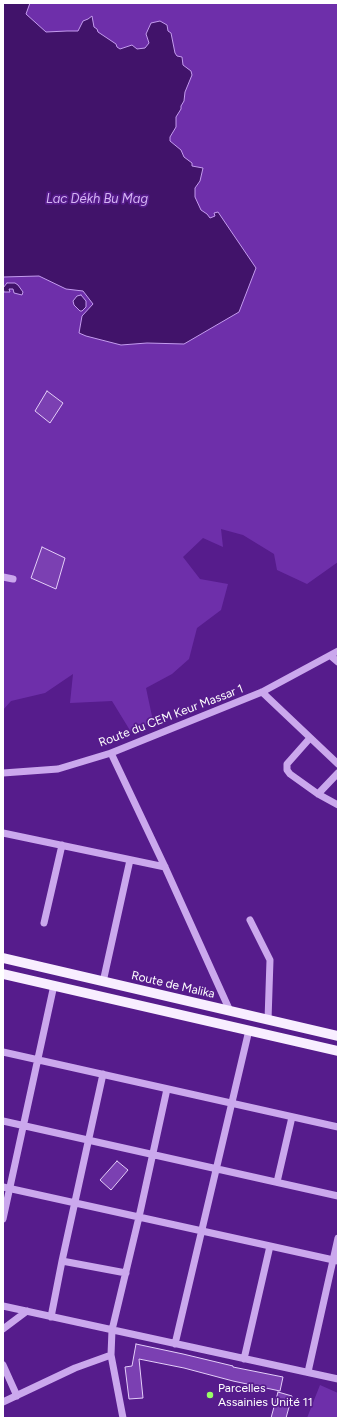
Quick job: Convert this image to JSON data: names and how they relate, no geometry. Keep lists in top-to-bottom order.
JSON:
{
  "streets": {
    "main road": ["Route de Malika"],
    "street": ["Route du CEM Keur Massar 1"]
  },
  "water": ["Lac Dékh Bu Mag"],
  "places": ["Parcelles Assainies Unité 11"]
}
